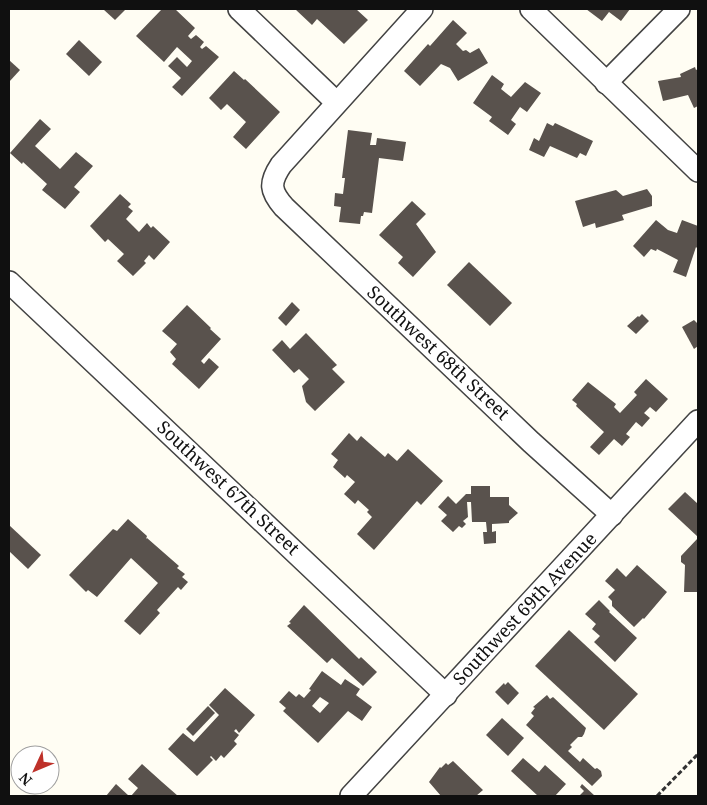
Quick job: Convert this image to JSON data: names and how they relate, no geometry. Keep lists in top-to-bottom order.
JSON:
{
  "streets": {
    "street": ["Southwest 68th Street", "Southwest 67th Street", "Southwest 69th Avenue"]
  },
  "crossings": [
    ["Southwest 68th Street", "Southwest 69th Avenue"],
    ["Southwest 67th Street", "Southwest 69th Avenue"]
  ],
  "north": "bottom left"
}
